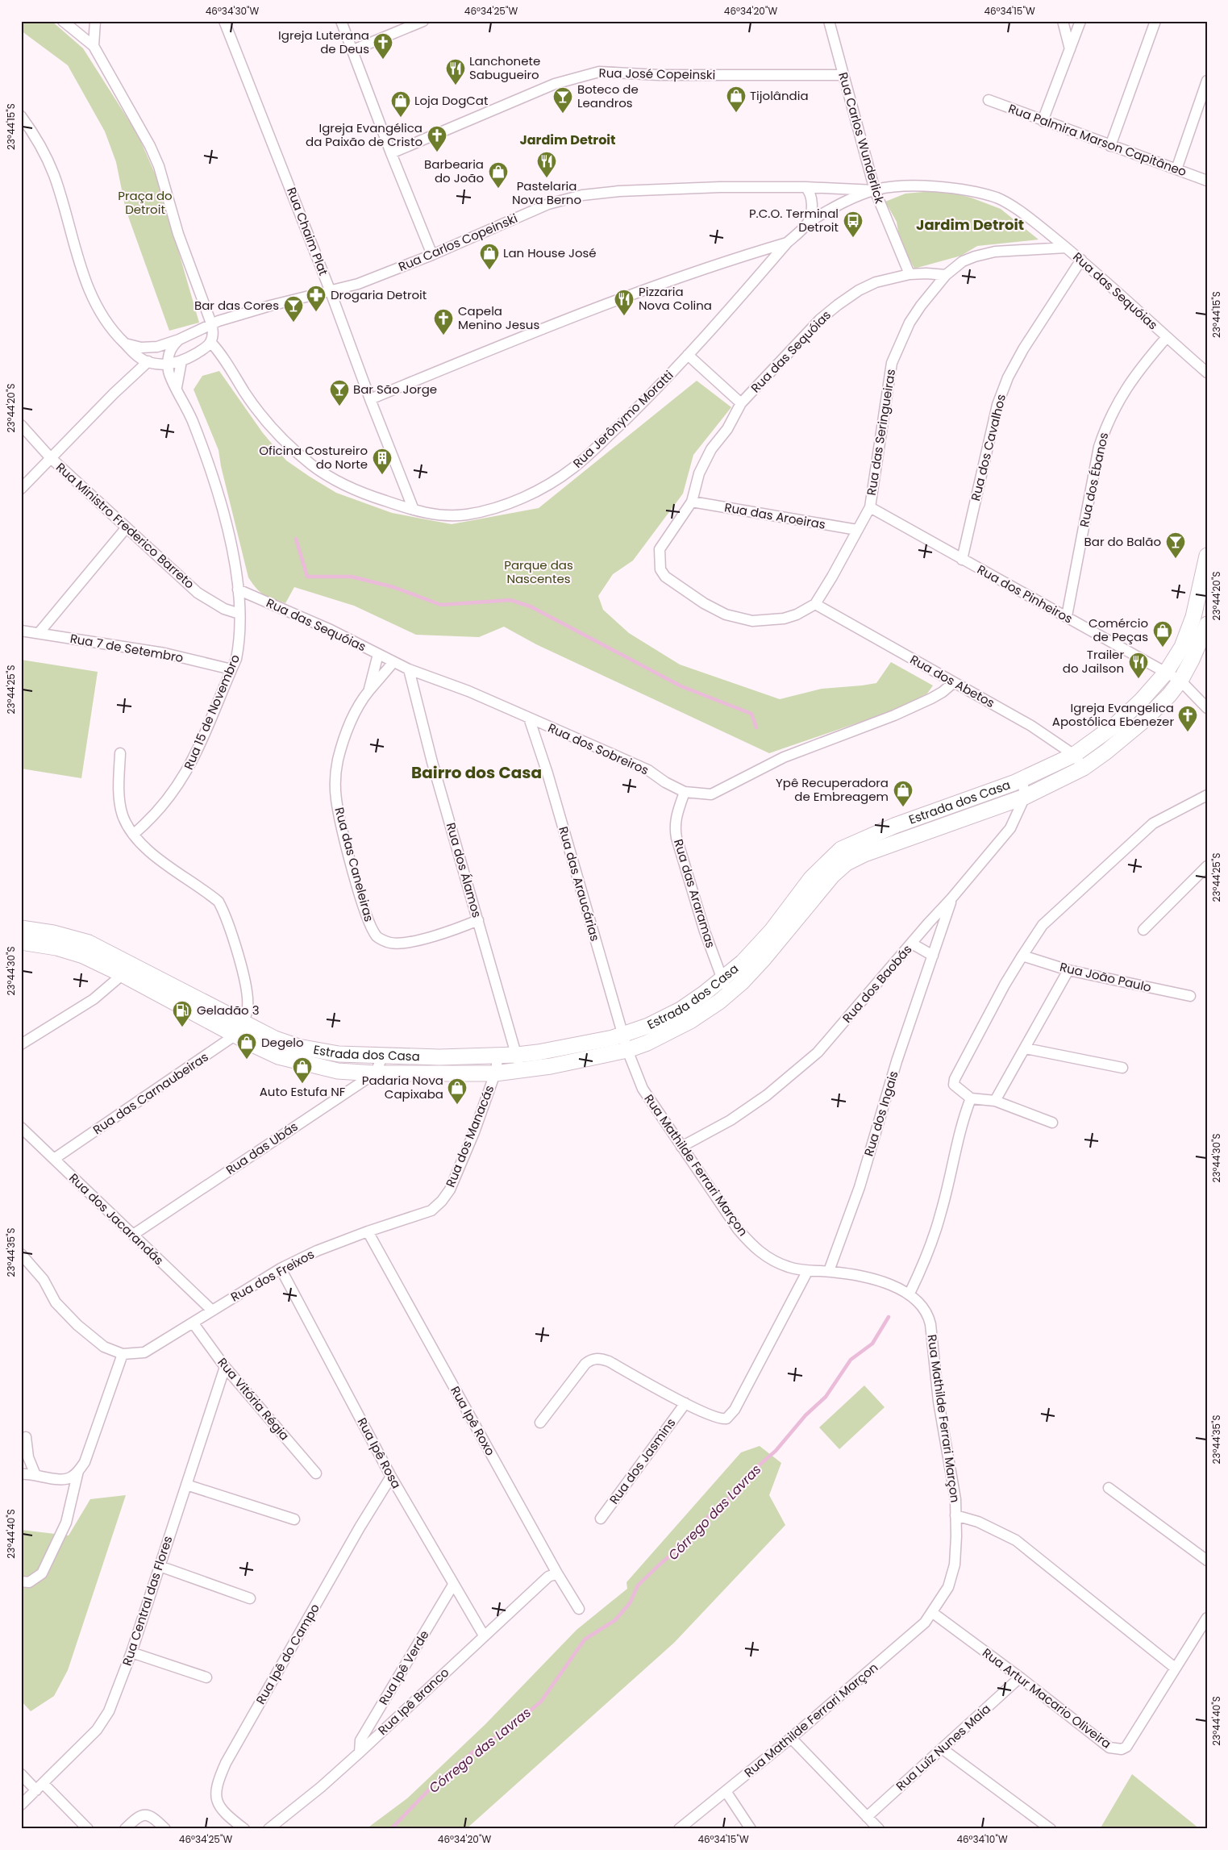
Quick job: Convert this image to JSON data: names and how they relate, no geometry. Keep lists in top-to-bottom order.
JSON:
{
  "streets": {
    "main road": ["Estrada dos Casa"],
    "street": [
      "Rua José Copeinski",
      "Rua Carlos Wunderlick",
      "Rua Palmira Marson Capitâneo",
      "Rua Chaim Plat",
      "Rua Carlos Copeinski",
      "Rua das Sequóias",
      "Rua Jerônymo Moratti",
      "Rua das Seringueiras",
      "Rua dos Cavalhos",
      "Rua dos Ébanos",
      "Rua das Aroeiras",
      "Rua Ministro Frederico Barreto",
      "Rua dos Pinheiros",
      "Rua 7 de Setembro",
      "Rua dos Abetos",
      "Rua 15 de Novembro",
      "Rua dos Sobreiros",
      "Rua das Caneleiras",
      "Rua dos Álamos",
      "Rua das Araucárias",
      "Rua das Araramas",
      "Rua João Paulo",
      "Rua dos Baobás",
      "Rua das Carnaubeiras",
      "Rua dos Ingais",
      "Rua dos Manacás",
      "Rua das Ubás",
      "Rua Mathilde Ferrari Marçon",
      "Rua dos Jacarandás",
      "Rua dos Freixos",
      "Rua Vitória Régia",
      "Rua Ipê Roxo",
      "Rua Ipê Rosa",
      "Rua dos Jasmins",
      "Rua Central das Flores",
      "Rua Ipê do Campo",
      "Rua Ipê Verde",
      "Rua Artur Macario Oliveira",
      "Rua Ipê Branco",
      "Rua Luíz Nunes Maia"
    ]
  },
  "crossings": [
    ["Rua José Copeinski", "Rua Carlos Wunderlick"],
    ["Rua Carlos Wunderlick", "Rua Carlos Copeinski"],
    ["Rua Carlos Wunderlick", "Rua das Sequóias"],
    ["Rua Carlos Wunderlick", "Rua Jerônymo Moratti"],
    ["Rua Chaim Plat", "Rua Carlos Copeinski"],
    ["Rua Chaim Plat", "Rua Jerônymo Moratti"],
    ["Rua Carlos Copeinski", "Rua Jerônymo Moratti"],
    ["Rua das Sequóias", "Rua das Seringueiras"],
    ["Rua das Sequóias", "Rua dos Cavalhos"],
    ["Rua das Sequóias", "Rua dos Ébanos"],
    ["Rua das Sequóias", "Rua das Aroeiras"],
    ["Rua das Sequóias", "Rua dos Abetos"],
    ["Rua das Sequóias", "Rua 15 de Novembro"],
    ["Rua das Sequóias", "Rua dos Sobreiros"],
    ["Rua das Sequóias", "Rua das Caneleiras"],
    ["Rua das Seringueiras", "Rua das Aroeiras"],
    ["Rua das Seringueiras", "Rua dos Pinheiros"],
    ["Rua das Seringueiras", "Rua dos Abetos"],
    ["Rua dos Cavalhos", "Rua dos Pinheiros"],
    ["Rua dos Ébanos", "Rua dos Pinheiros"],
    ["Rua Ministro Frederico Barreto", "Rua 15 de Novembro"],
    ["Rua dos Pinheiros", "Estrada dos Casa"],
    ["Rua 7 de Setembro", "Rua 15 de Novembro"],
    ["Rua dos Abetos", "Rua dos Sobreiros"],
    ["Rua dos Abetos", "Estrada dos Casa"],
    ["Rua dos Sobreiros", "Rua das Caneleiras"],
    ["Rua dos Sobreiros", "Rua dos Álamos"],
    ["Rua dos Sobreiros", "Rua das Araucárias"],
    ["Rua dos Sobreiros", "Rua das Araramas"],
    ["Estrada dos Casa", "Rua dos Álamos"],
    ["Estrada dos Casa", "Rua das Araucárias"],
    ["Estrada dos Casa", "Rua das Araramas"],
    ["Estrada dos Casa", "Rua dos Baobás"],
    ["Estrada dos Casa", "Rua das Carnaubeiras"],
    ["Estrada dos Casa", "Rua dos Manacás"],
    ["Estrada dos Casa", "Rua das Ubás"],
    ["Estrada dos Casa", "Rua Mathilde Ferrari Marçon"],
    ["Rua das Caneleiras", "Rua dos Álamos"],
    ["Rua das Araucárias", "Rua Mathilde Ferrari Marçon"],
    ["Rua dos Baobás", "Rua dos Ingais"],
    ["Rua dos Baobás", "Rua Mathilde Ferrari Marçon"],
    ["Rua das Carnaubeiras", "Rua dos Jacarandás"],
    ["Rua dos Ingais", "Rua Mathilde Ferrari Marçon"],
    ["Rua dos Manacás", "Rua dos Freixos"],
    ["Rua das Ubás", "Rua dos Jacarandás"],
    ["Rua Mathilde Ferrari Marçon", "Rua Artur Macario Oliveira"],
    ["Rua dos Jacarandás", "Rua dos Freixos"],
    ["Rua dos Freixos", "Rua Vitória Régia"],
    ["Rua dos Freixos", "Rua Ipê Roxo"],
    ["Rua dos Freixos", "Rua Ipê Rosa"],
    ["Rua Vitória Régia", "Rua Central das Flores"],
    ["Rua Ipê Roxo", "Rua Ipê Branco"],
    ["Rua Ipê Rosa", "Rua Ipê do Campo"],
    ["Rua Ipê Rosa", "Rua Ipê Verde"],
    ["Rua Ipê Rosa", "Rua Ipê Branco"],
    ["Rua Ipê Verde", "Rua Ipê Branco"],
    ["Rua Artur Macario Oliveira", "Rua Luíz Nunes Maia"]
  ],
  "districts": ["Jardim Detroit", "Jardim Detroit", "Bairro dos Casa"],
  "water": ["Córrego das Lavras"],
  "parks": ["Praça do Detroit", "Parque das Nascentes"],
  "places": {
    "church": [
      "Igreja Luterana de Deus",
      "Igreja Evangélica da Paixão de Cristo",
      "Capela Menino Jesus",
      "Igreja Evangelica Apostólica Ebenezer"
    ],
    "restaurant": [
      "Lanchonete Sabugueiro",
      "Pastelaria Nova Berno",
      "Pizzaria Nova Colina",
      "Trailer do Jailson"
    ],
    "shop": [
      "Tijolândia",
      "Loja DogCat",
      "Barbearia do João",
      "Lan House José",
      "Comércio de Peças",
      "Ypê Recuperadora de Embreagem",
      "Degelo",
      "Auto Estufa NF",
      "Padaria Nova Capixaba"
    ],
    "bar": [
      "Boteco de Leandros",
      "Bar das Cores",
      "Bar São Jorge",
      "Bar do Balão"
    ],
    "bus stop": ["P.C.O. Terminal Detroit"],
    "pharmacy": ["Drogaria Detroit"],
    "building": ["Oficina Costureiro do Norte"],
    "fuel station": ["Geladão 3"]
  },
  "coordinates": [
    "46°34'30\"W",
    "46°34'25\"W",
    "46°34'20\"W",
    "46°34'15\"W",
    "23°44'15\"S",
    "23°44'20\"S",
    "23°44'25\"S",
    "23°44'30\"S",
    "23°44'35\"S",
    "23°44'40\"S",
    "46°34'10\"W"
  ]
}
